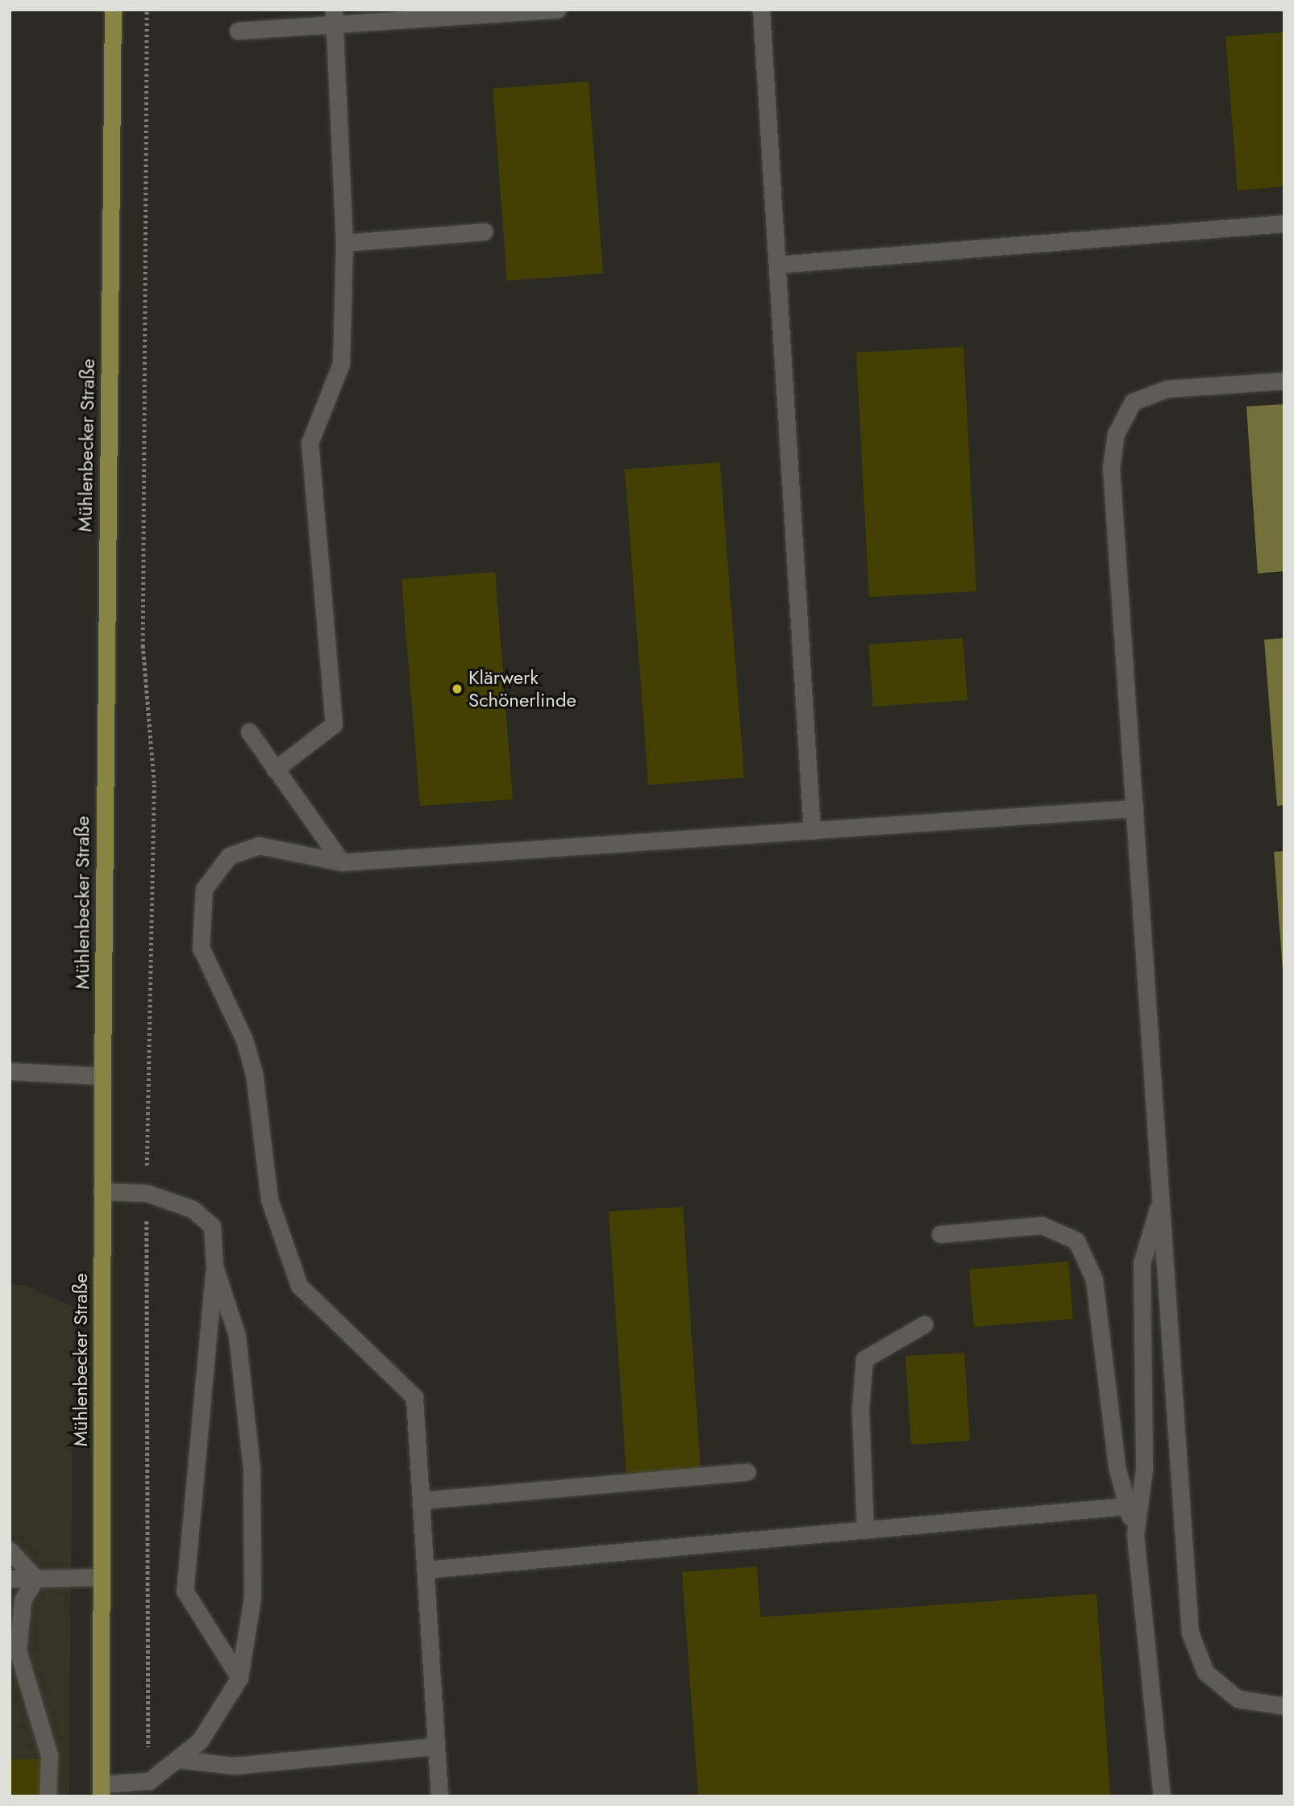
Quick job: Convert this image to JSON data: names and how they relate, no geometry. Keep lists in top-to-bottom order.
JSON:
{
  "streets": {
    "main road": ["Mühlenbecker Straße"]
  },
  "places": ["Klärwerk Schönerlinde"]
}
